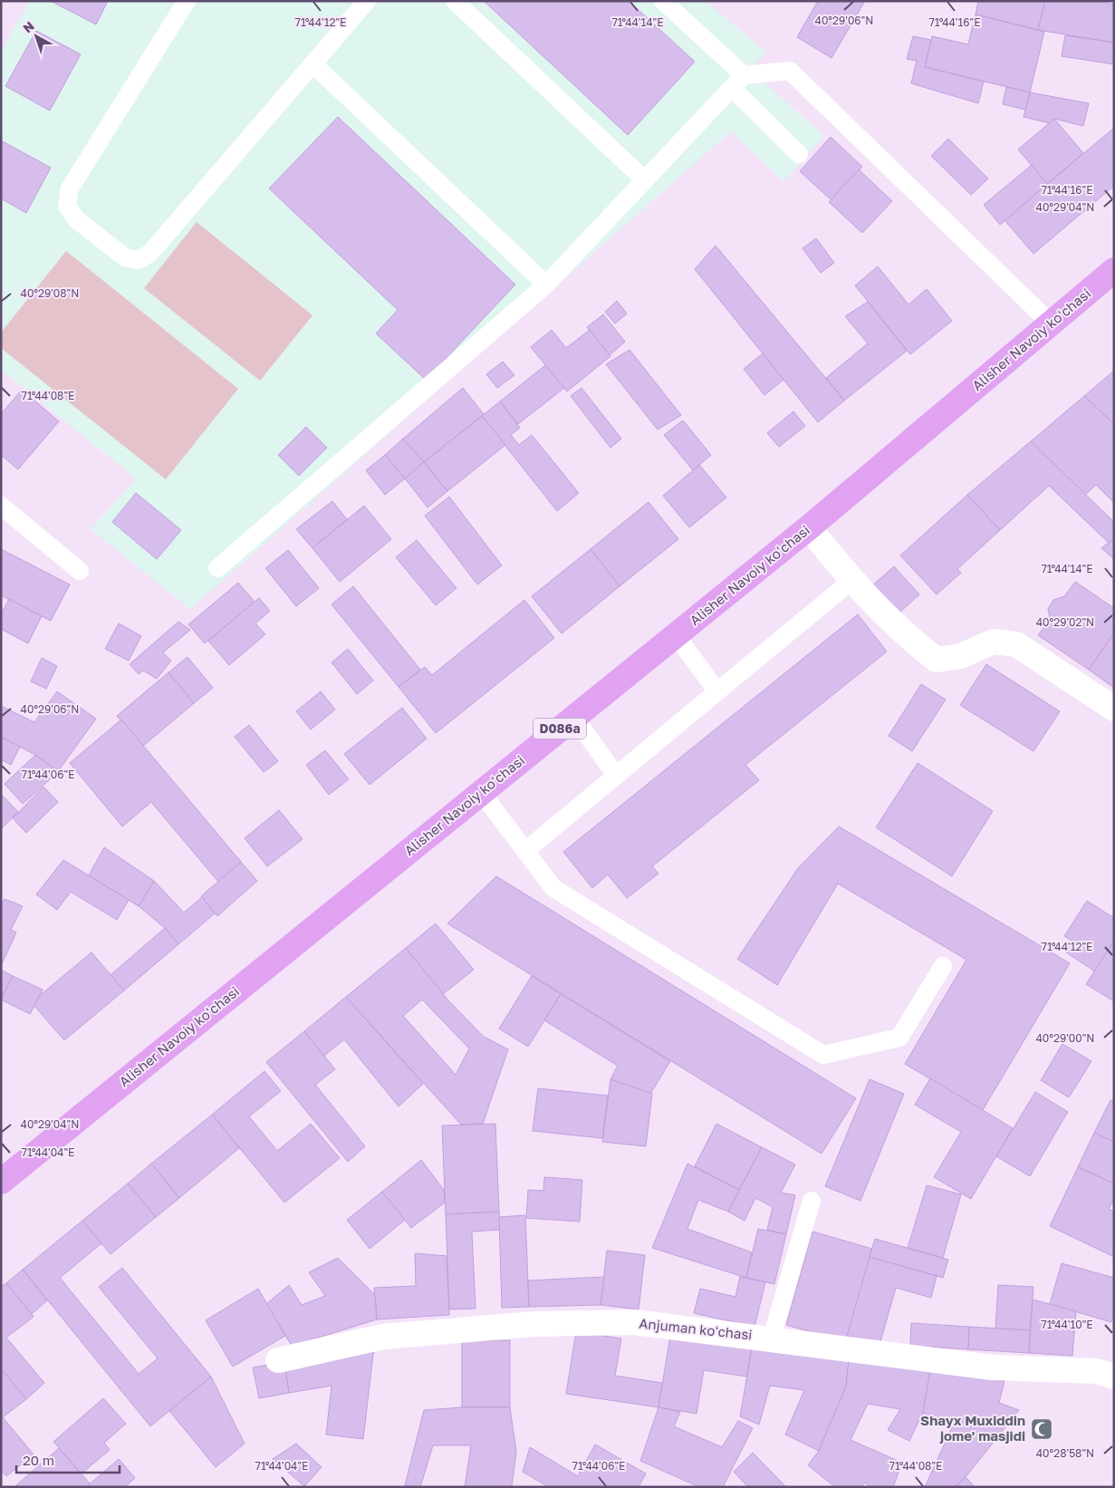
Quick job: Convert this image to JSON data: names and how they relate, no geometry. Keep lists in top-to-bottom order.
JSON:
{
  "streets": {
    "main road": ["Alisher Navoiy koʻchasi", "D086a"],
    "street": ["Anjuman koʻchasi"]
  },
  "places": {
    "mosque": ["Shayx Muxiddin jome' masjidi"]
  },
  "scale_bar": "20 m",
  "north": "top left",
  "coordinates": [
    "40°29'06\"N",
    "71°44'12\"E",
    "71°44'14\"E",
    "71°44'16\"E",
    "40°29'04\"N",
    "40°29'08\"N",
    "71°44'08\"E",
    "40°29'02\"N",
    "71°44'06\"E",
    "40°29'00\"N",
    "71°44'04\"E",
    "71°44'10\"E",
    "40°28'58\"N"
  ]
}
